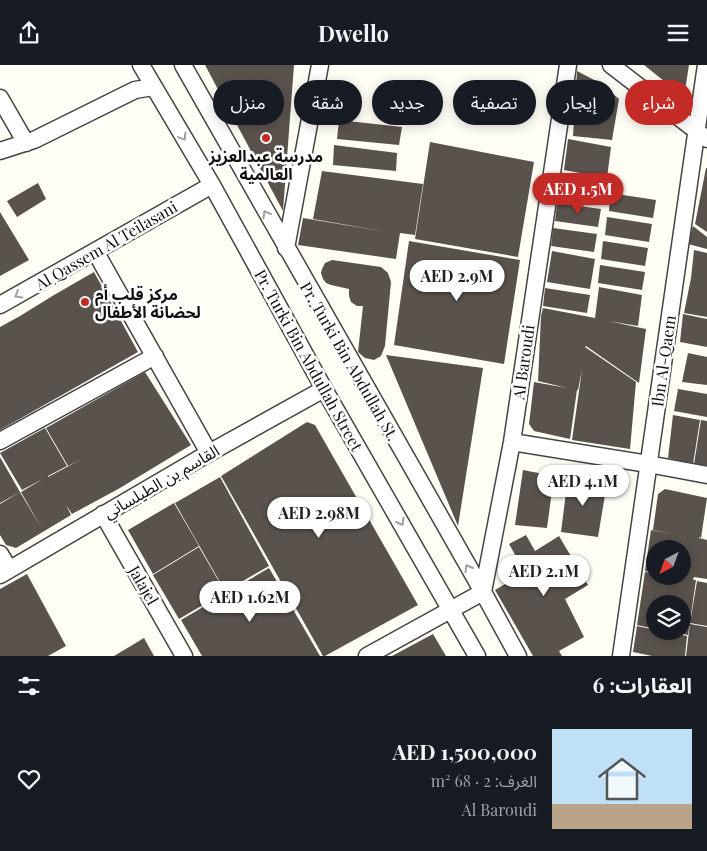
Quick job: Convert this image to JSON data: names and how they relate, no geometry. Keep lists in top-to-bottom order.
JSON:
{
  "streets": {
    "street": [
      "Al Qassem Al Teilasani",
      "Pr. Turki Bin Abdullah Street",
      "Pr. Turki Bin Abdullah St.",
      "Ibn Al-Qaem",
      "Al Baroudi",
      "القاسم بن الطيلساني",
      "Jalajel"
    ]
  },
  "crossings": [
    ["Al Qassem Al Teilasani", "Pr. Turki Bin Abdullah Street"],
    ["Pr. Turki Bin Abdullah Street", "القاسم بن الطيلساني"],
    ["Pr. Turki Bin Abdullah St.", "Al Baroudi"],
    ["القاسم بن الطيلساني", "Jalajel"]
  ],
  "one_way": ["Pr. Turki Bin Abdullah Street", "Pr. Turki Bin Abdullah St."],
  "places": ["مدرسة عبدالعزيز العالمية", "مركز قلب أم لحضانة الأطفال"],
  "north": "bottom left",
  "page": {
    "header": "Dwello",
    "chip": [
      "شراء",
      "إيجار",
      "تصفية",
      "جديد",
      "شقة",
      "منزل"
    ],
    "price": [
      "AED 1.5M",
      "AED 2.9M",
      "AED 4.1M",
      "AED 2.98M",
      "AED 2.1M",
      "AED 1.62M"
    ],
    "heading": "العقارات: 6",
    "list": [
      {
        "name": "AED 1,500,000",
        "note": "الغرف: 2 · 68 m² · Al Baroudi"
      }
    ]
  }
}
